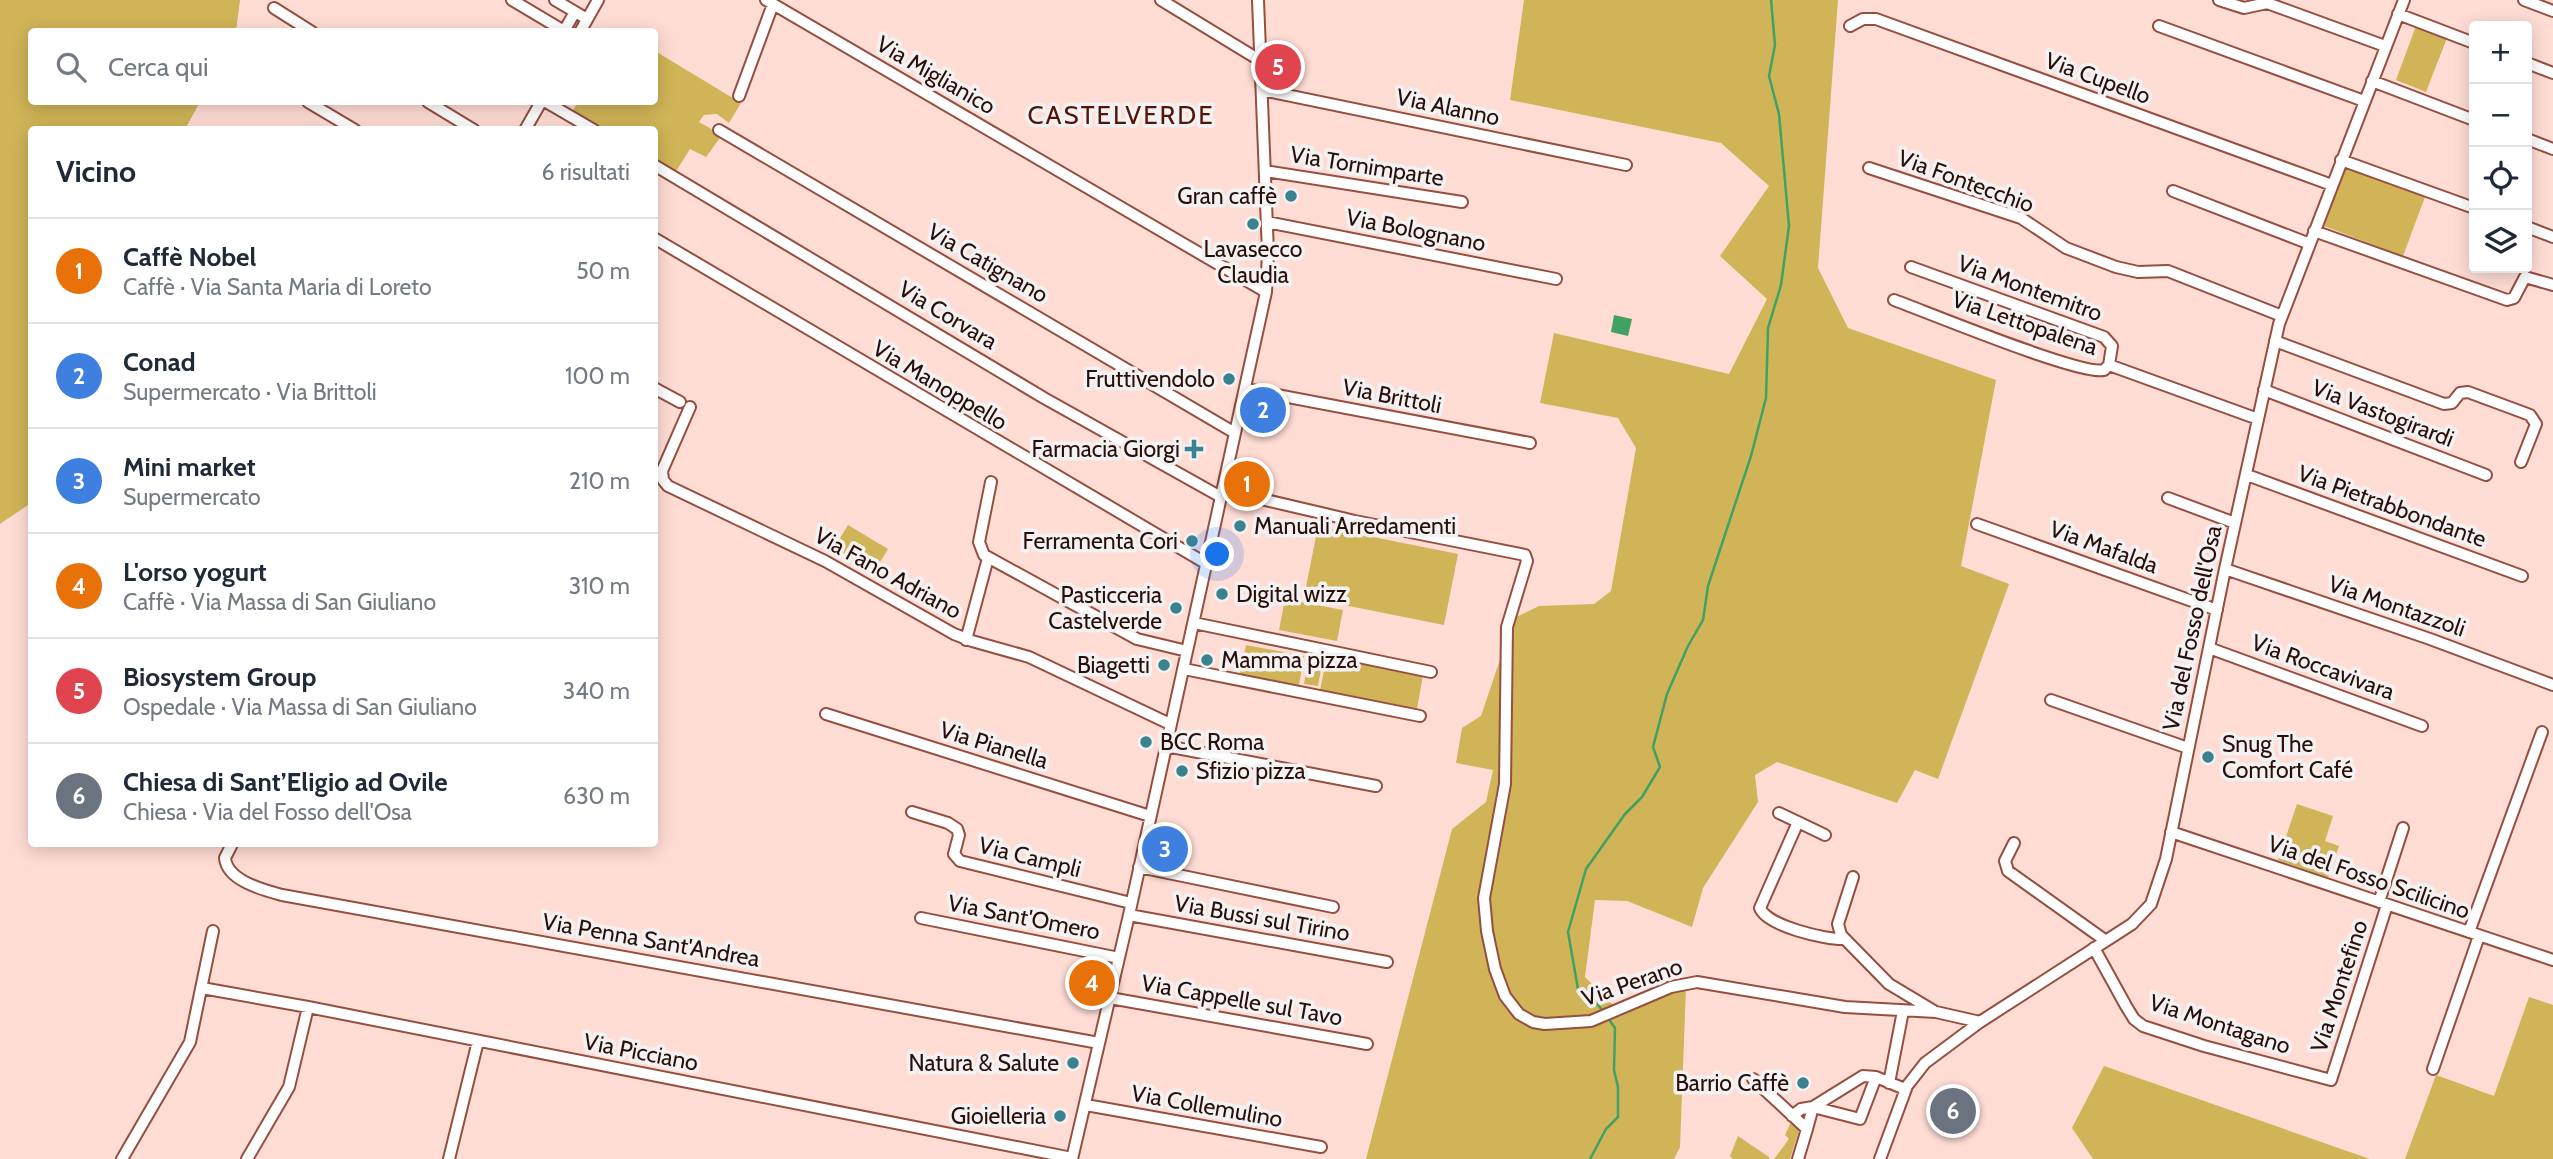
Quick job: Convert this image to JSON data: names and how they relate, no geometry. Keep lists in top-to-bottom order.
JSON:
{
  "streets": {
    "street": [
      "Via Miglianico",
      "Via Cupello",
      "Via Alanno",
      "Via Tornimparte",
      "Via Fontecchio",
      "Via Bolognano",
      "Via Catignano",
      "Via Montemitro",
      "Via Corvara",
      "Via Lettopalena",
      "Via Manoppello",
      "Via Brittoli",
      "Via Vastogirardi",
      "Via Pietrabbondante",
      "Via Mafalda",
      "Via Fano Adriano",
      "Via Montazzoli",
      "Via del Fosso dell'Osa",
      "Via Roccavivara",
      "Via Pianella",
      "Via Campli",
      "Via del Fosso Scilicino",
      "Via Sant'Omero",
      "Via Bussi sul Tirino",
      "Via Penna Sant'Andrea",
      "Via Perano",
      "Via Montefino",
      "Via Cappelle sul Tavo",
      "Via Montagano",
      "Via Picciano",
      "Via Collemulino"
    ]
  },
  "crossings": [
    ["Via Cupello", "Via del Fosso dell'Osa"],
    ["Via Fontecchio", "Via del Fosso dell'Osa"],
    ["Via Montemitro", "Via Lettopalena"],
    ["Via Corvara", "Via Perano"],
    ["Via Lettopalena", "Via del Fosso dell'Osa"],
    ["Via Vastogirardi", "Via del Fosso dell'Osa"],
    ["Via Pietrabbondante", "Via del Fosso dell'Osa"],
    ["Via Mafalda", "Via del Fosso dell'Osa"],
    ["Via Montazzoli", "Via del Fosso dell'Osa"],
    ["Via del Fosso dell'Osa", "Via Roccavivara"],
    ["Via del Fosso dell'Osa", "Via del Fosso Scilicino"],
    ["Via del Fosso dell'Osa", "Via Perano"],
    ["Via del Fosso dell'Osa", "Via Montagano"],
    ["Via Campli", "Via Bussi sul Tirino"],
    ["Via del Fosso Scilicino", "Via Montefino"],
    ["Via Montefino", "Via Montagano"]
  ],
  "districts": ["CASTELVERDE"],
  "places": {
    "other": [
      "Gran caffè",
      "Lavasecco Claudia",
      "Fruttivendolo",
      "Manuali Arredamenti",
      "Ferramenta Cori",
      "Digital wizz",
      "Pasticceria Castelverde",
      "Mamma pizza",
      "Biagetti",
      "BCC Roma",
      "Snug The Comfort Café",
      "Sfizio pizza",
      "Natura & Salute",
      "Barrio Caffè",
      "Gioielleria"
    ],
    "health": ["Farmacia Giorgi"]
  },
  "page": {
    "map_buttons": ["+", "−"],
    "search": "Cerca qui",
    "pins": [
      "5",
      "2",
      "1",
      "3",
      "4",
      "6"
    ],
    "heading": ["Vicino", "6 risultati"],
    "list": [
      {
        "mark": "1",
        "name": "Caffè Nobel",
        "note": "Caffè · Via Santa Maria di Loreto",
        "value": "50 m"
      },
      {
        "mark": "2",
        "name": "Conad",
        "note": "Supermercato · Via Brittoli",
        "value": "100 m"
      },
      {
        "mark": "3",
        "name": "Mini market",
        "note": "Supermercato",
        "value": "210 m"
      },
      {
        "mark": "4",
        "name": "L'orso yogurt",
        "note": "Caffè · Via Massa di San Giuliano",
        "value": "310 m"
      },
      {
        "mark": "5",
        "name": "Biosystem Group",
        "note": "Ospedale · Via Massa di San Giuliano",
        "value": "340 m"
      },
      {
        "mark": "6",
        "name": "Chiesa di Sant’Eligio ad Ovile",
        "note": "Chiesa · Via del Fosso dell'Osa",
        "value": "630 m"
      }
    ]
  }
}
